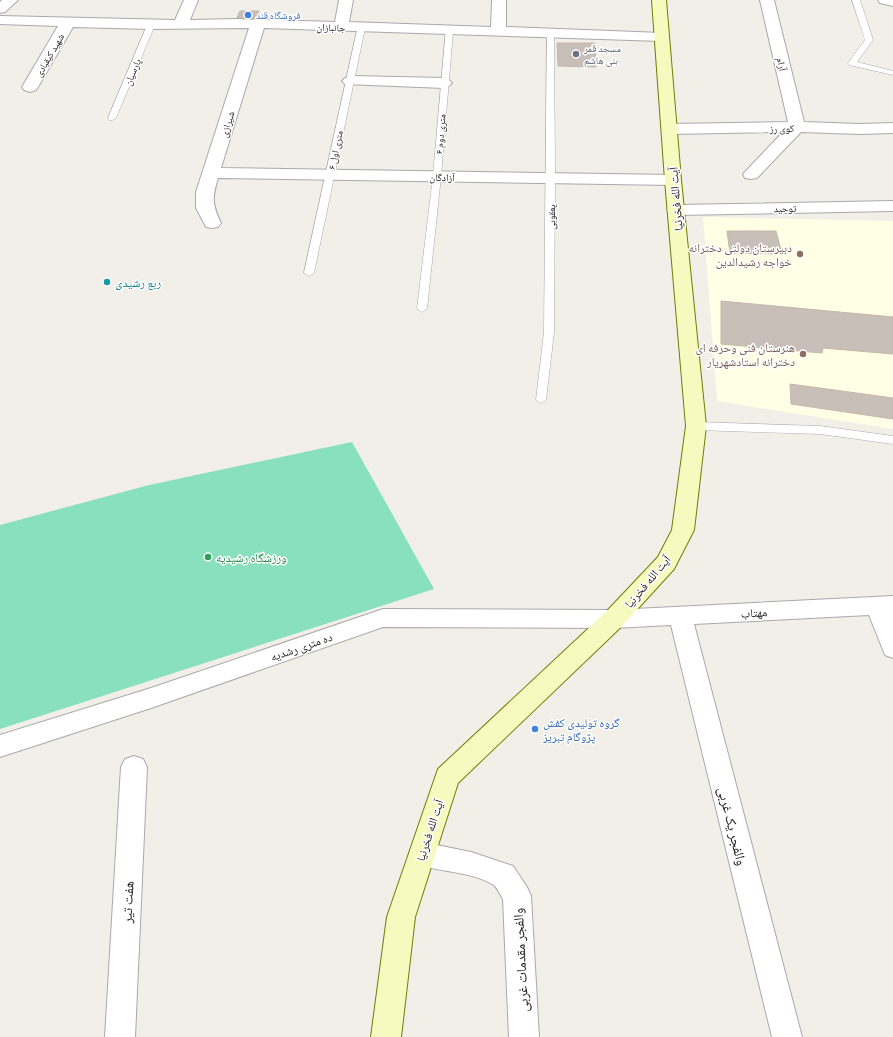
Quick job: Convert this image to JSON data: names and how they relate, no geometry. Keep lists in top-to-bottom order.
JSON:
{
  "streets": {
    "street": [
      "جانبازان",
      "شهید کیقبادی",
      "آرام",
      "شیرازی",
      "کوی رز",
      "آزادگان",
      "آیت الله فخرنیا",
      "توحید",
      "مهتاب",
      "ده متری رشدیه",
      "والفجر یک غربی",
      "هفت تیر",
      "والفجر مقدمات غربی"
    ],
    "lane": [
      "پارسیان",
      "۶ متری دوم",
      "۶ متری اول",
      "یعقوبی"
    ]
  },
  "crossings": [
    ["جانبازان", "شهید کیقبادی"],
    ["جانبازان", "پارسیان"],
    ["جانبازان", "شیرازی"],
    ["جانبازان", "۶ متری دوم"],
    ["جانبازان", "۶ متری اول"],
    ["جانبازان", "آیت الله فخرنیا"],
    ["جانبازان", "یعقوبی"],
    ["آرام", "کوی رز"],
    ["شیرازی", "آزادگان"],
    ["کوی رز", "آیت الله فخرنیا"],
    ["۶ متری دوم", "آزادگان"],
    ["۶ متری اول", "آزادگان"],
    ["آزادگان", "آیت الله فخرنیا"],
    ["آزادگان", "یعقوبی"],
    ["آیت الله فخرنیا", "توحید"],
    ["آیت الله فخرنیا", "مهتاب"],
    ["آیت الله فخرنیا", "ده متری رشدیه"],
    ["آیت الله فخرنیا", "والفجر مقدمات غربی"],
    ["مهتاب", "ده متری رشدیه"],
    ["مهتاب", "والفجر یک غربی"]
  ],
  "places": [
    "فروشگاه قند",
    "مسجد قمر بنی هاشم",
    "دبیرستان دولتی دخترانه خواجه رشیدالدین",
    "ربع رشیدی",
    "هنرستان فنی وحرفه ای دخترانه استادشهریار",
    "ورزشگاه رشیدیه",
    "گروه تولیدی کفش پژوگام تبریز"
  ]
}
